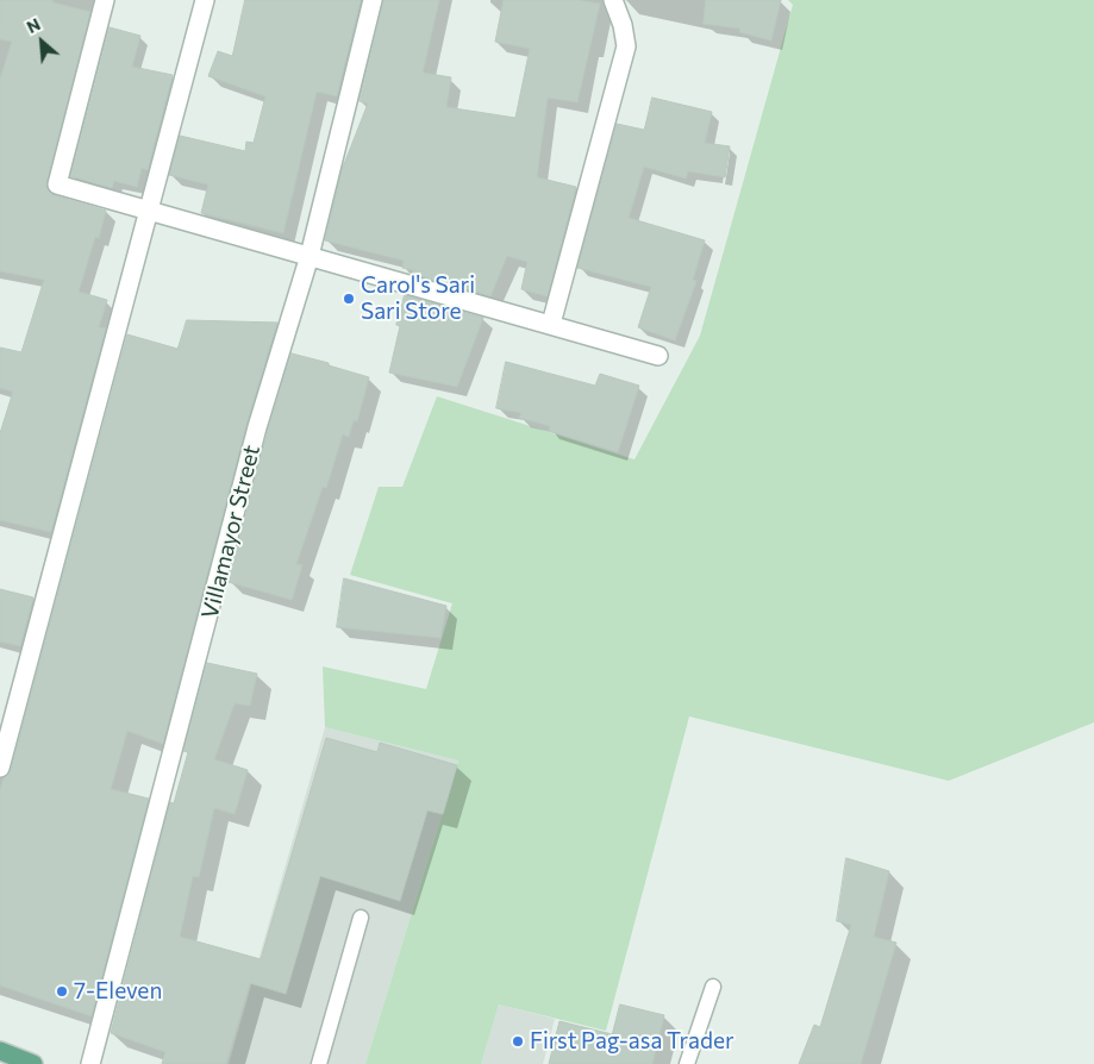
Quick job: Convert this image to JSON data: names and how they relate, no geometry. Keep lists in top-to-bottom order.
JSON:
{
  "streets": {
    "street": ["Villamayor Street"]
  },
  "places": ["Carol's Sari Sari Store", "7-Eleven", "First Pag-asa Trader"],
  "north": "top left"
}
